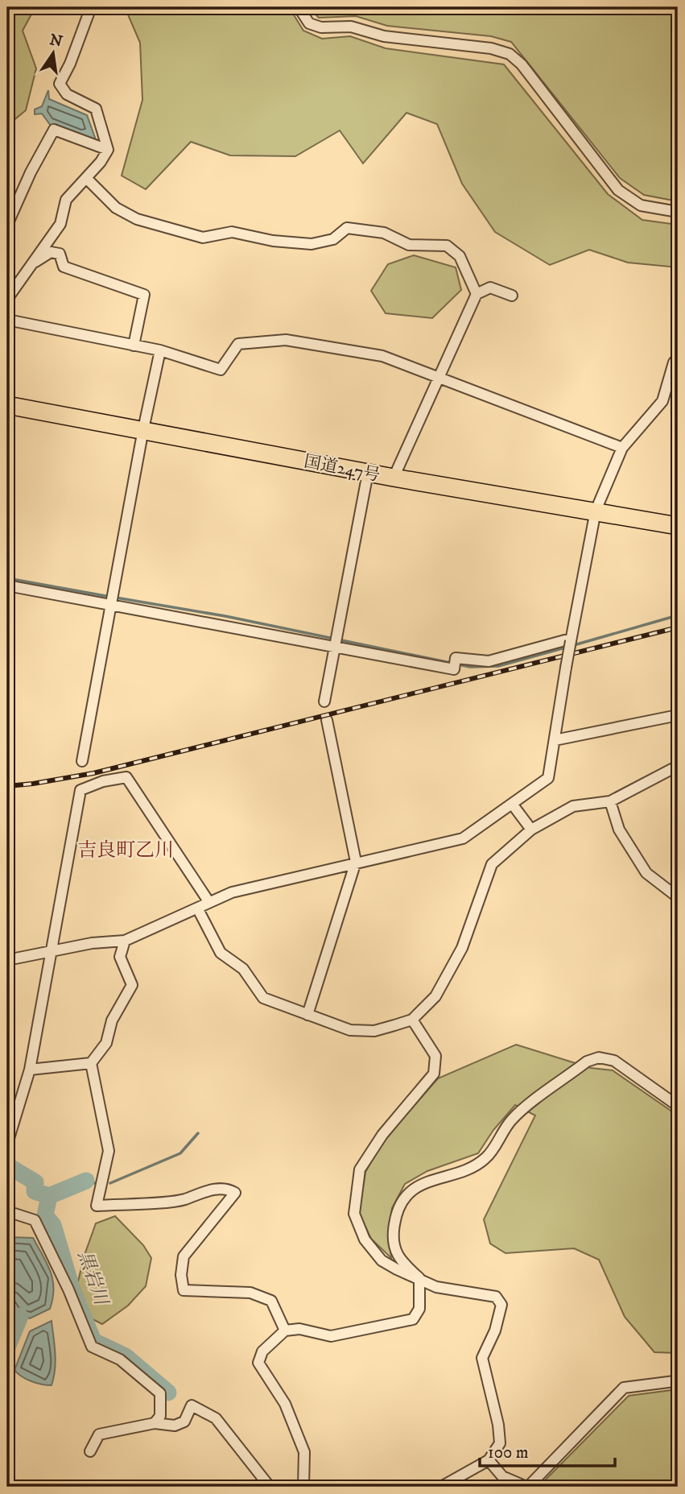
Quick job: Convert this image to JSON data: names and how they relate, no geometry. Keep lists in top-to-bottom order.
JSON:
{
  "streets": {
    "highway": ["国道247号"]
  },
  "districts": ["吉良町乙川"],
  "water": ["黒岩川"],
  "scale_bar": "100 m",
  "north": "top"
}
